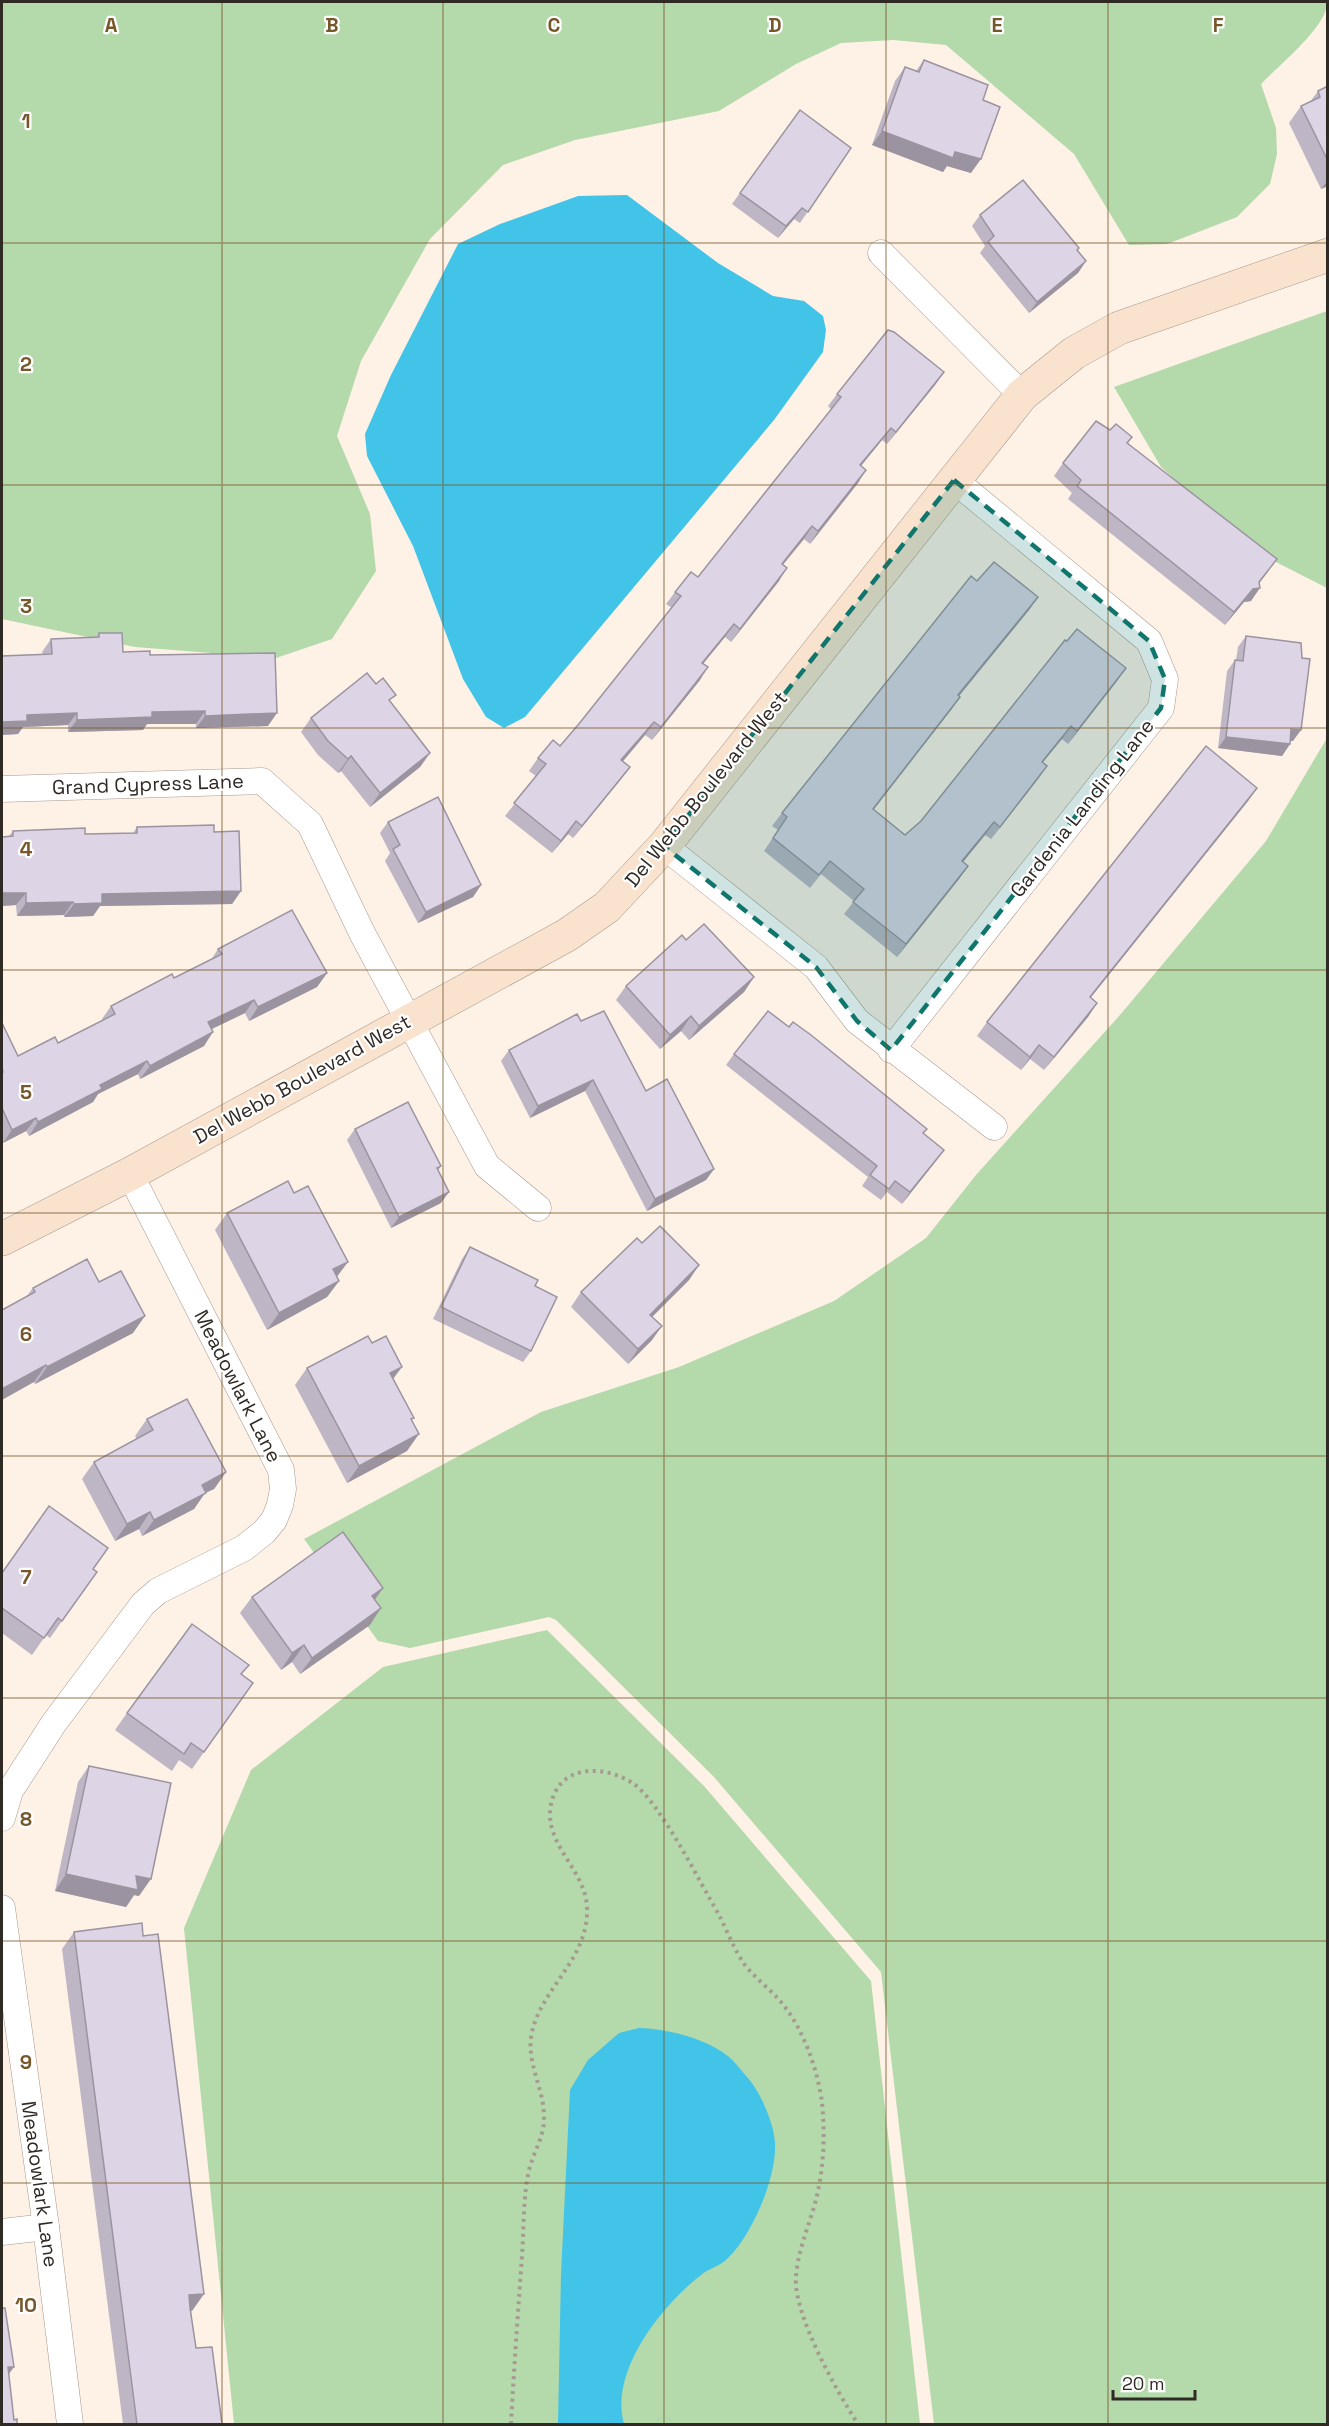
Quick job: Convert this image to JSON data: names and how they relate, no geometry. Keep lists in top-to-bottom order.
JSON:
{
  "streets": {
    "street": [
      "Grand Cypress Lane",
      "Del Webb Boulevard West",
      "Gardenia Landing Lane",
      "Meadowlark Lane"
    ]
  },
  "crossings": [
    ["Grand Cypress Lane", "Del Webb Boulevard West"],
    ["Del Webb Boulevard West", "Gardenia Landing Lane"],
    ["Del Webb Boulevard West", "Meadowlark Lane"]
  ],
  "scale_bar": "20 m",
  "grid": {
    "columns": [
      "A",
      "B",
      "C",
      "D",
      "E",
      "F"
    ],
    "rows": [
      "1",
      "2",
      "3",
      "4",
      "5",
      "6",
      "7",
      "8",
      "9",
      "10"
    ]
  }
}
